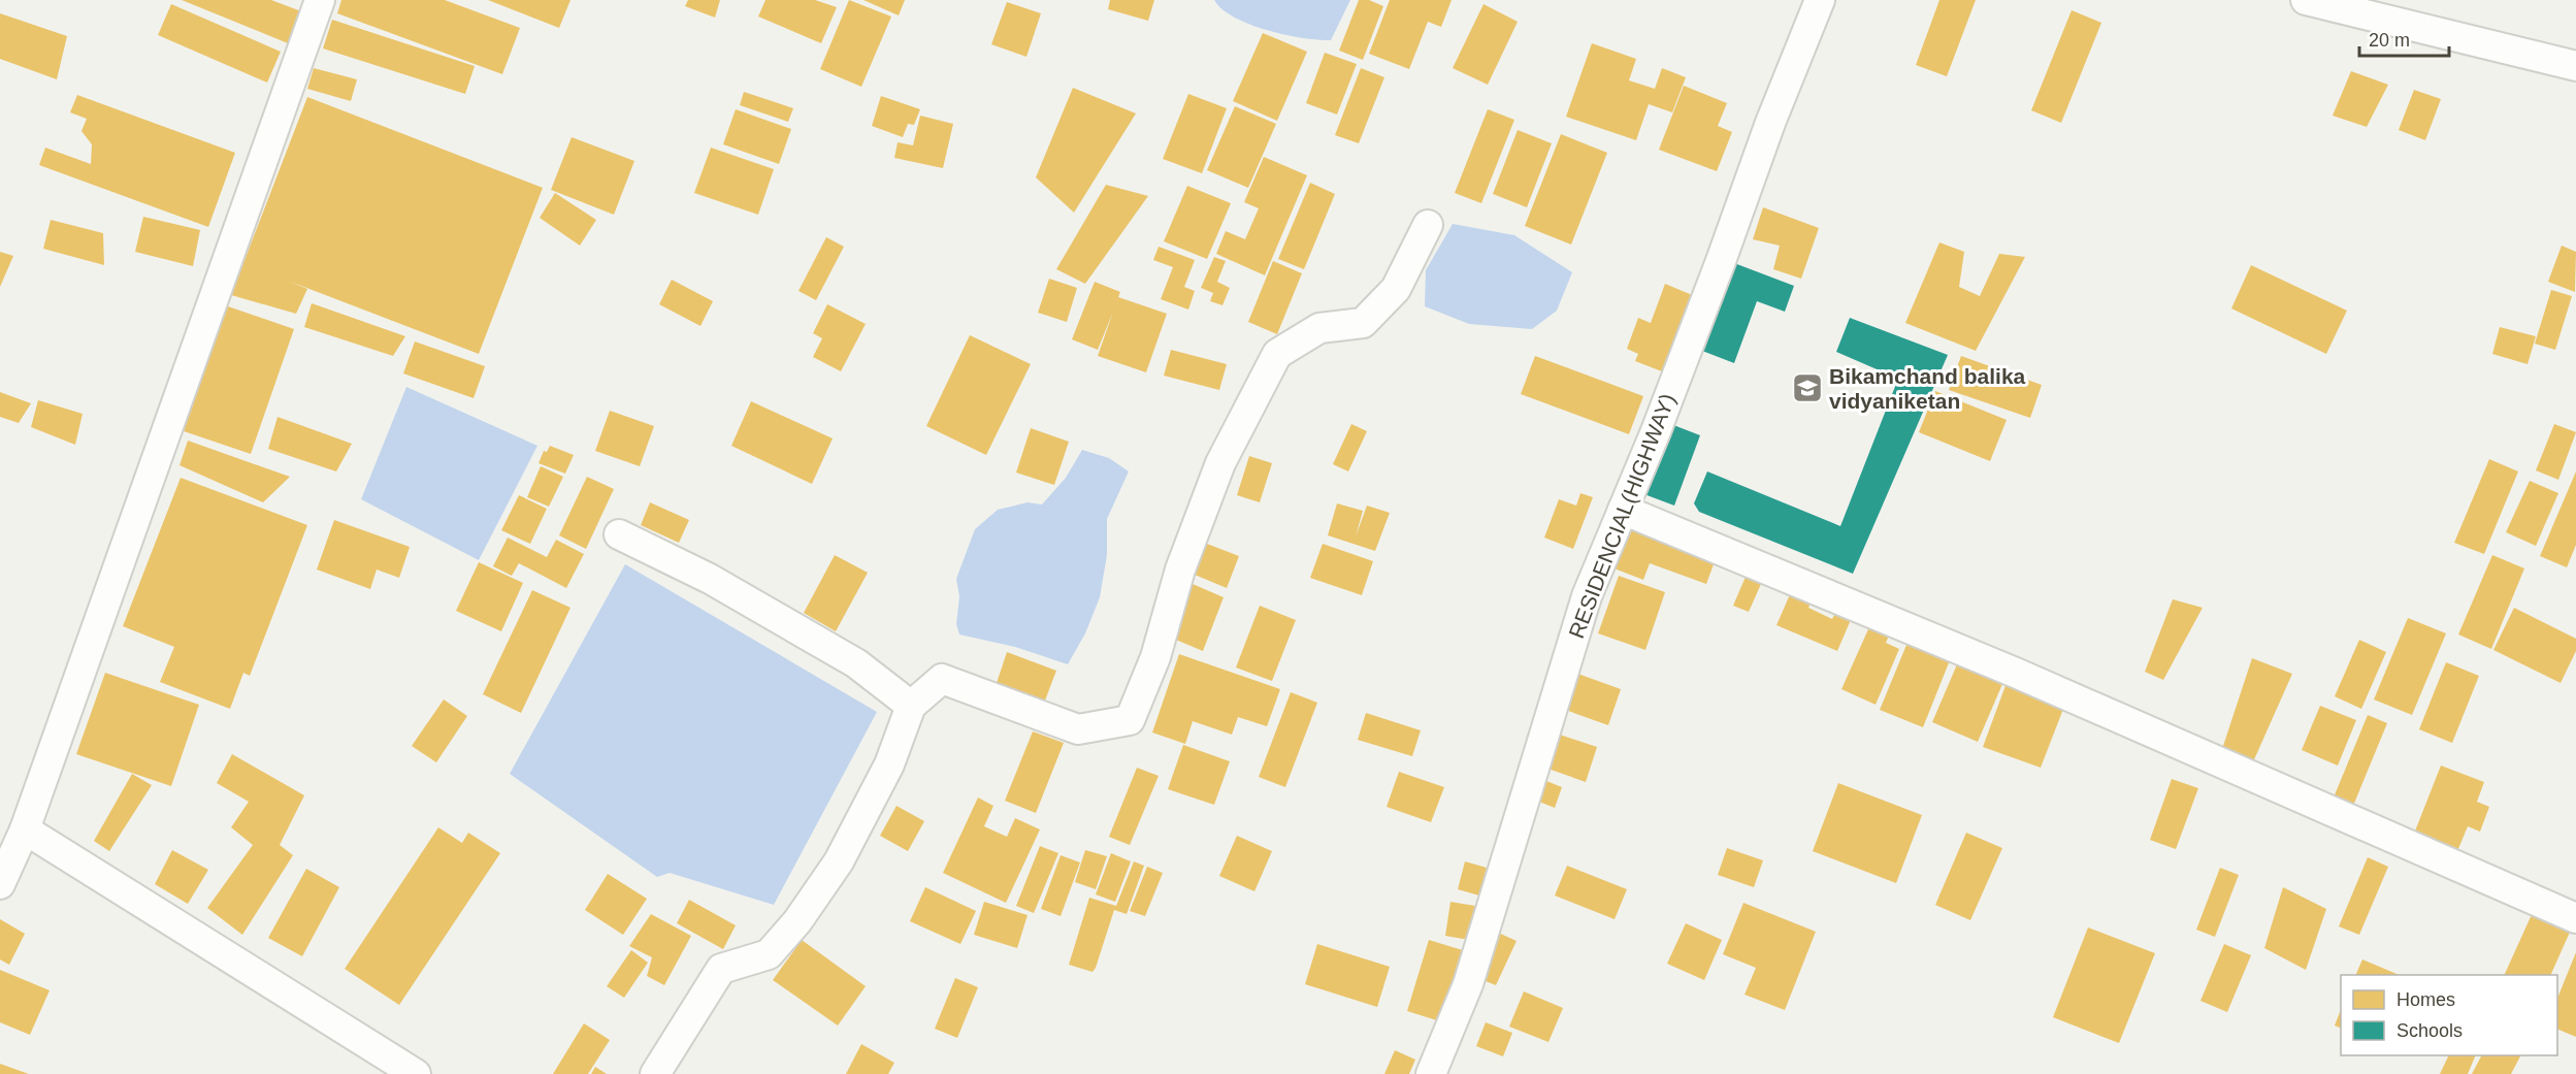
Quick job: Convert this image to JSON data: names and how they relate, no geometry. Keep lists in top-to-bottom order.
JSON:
{
  "streets": {
    "street": ["RESIDENCIAL(HIGHWAY)"]
  },
  "places": {
    "school or university": ["Bikamchand balika vidyaniketan"]
  },
  "legend": ["Homes", "Schools"],
  "scale_bar": "20 m"
}
